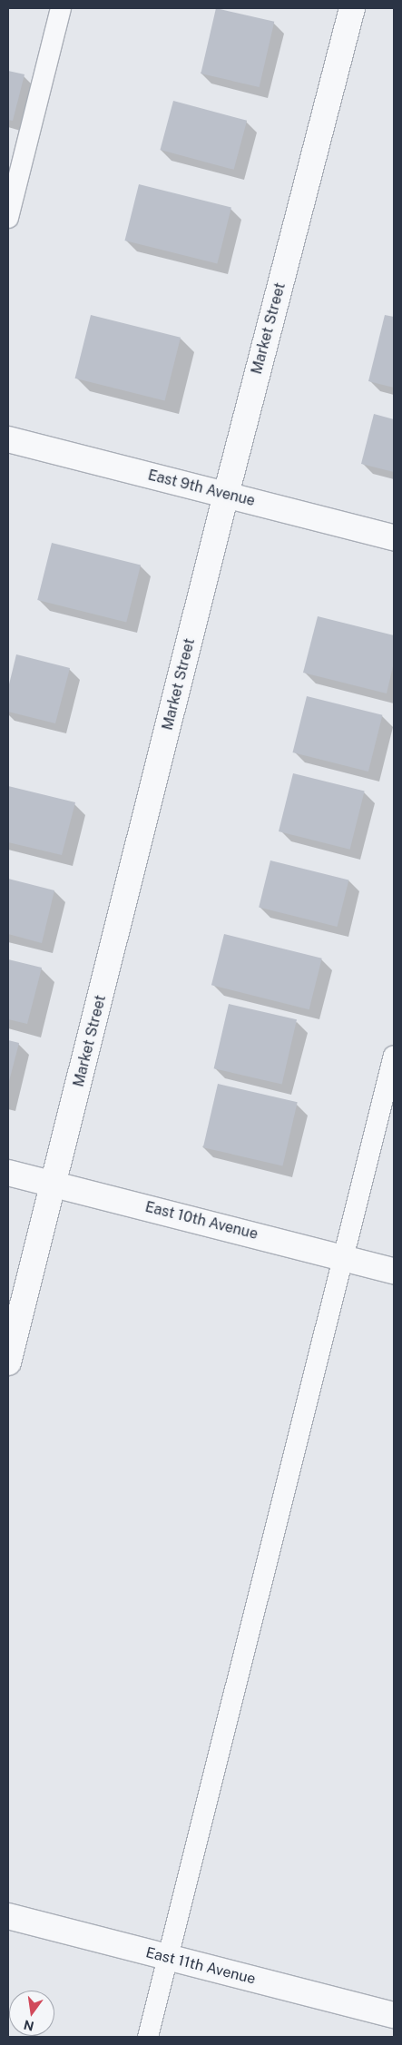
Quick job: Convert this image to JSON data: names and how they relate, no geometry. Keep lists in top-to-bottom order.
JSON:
{
  "streets": {
    "street": [
      "Market Street",
      "East 9th Avenue",
      "East 10th Avenue",
      "East 11th Avenue"
    ]
  },
  "crossings": [
    ["Market Street", "East 9th Avenue"],
    ["Market Street", "East 10th Avenue"]
  ],
  "north": "bottom"
}
